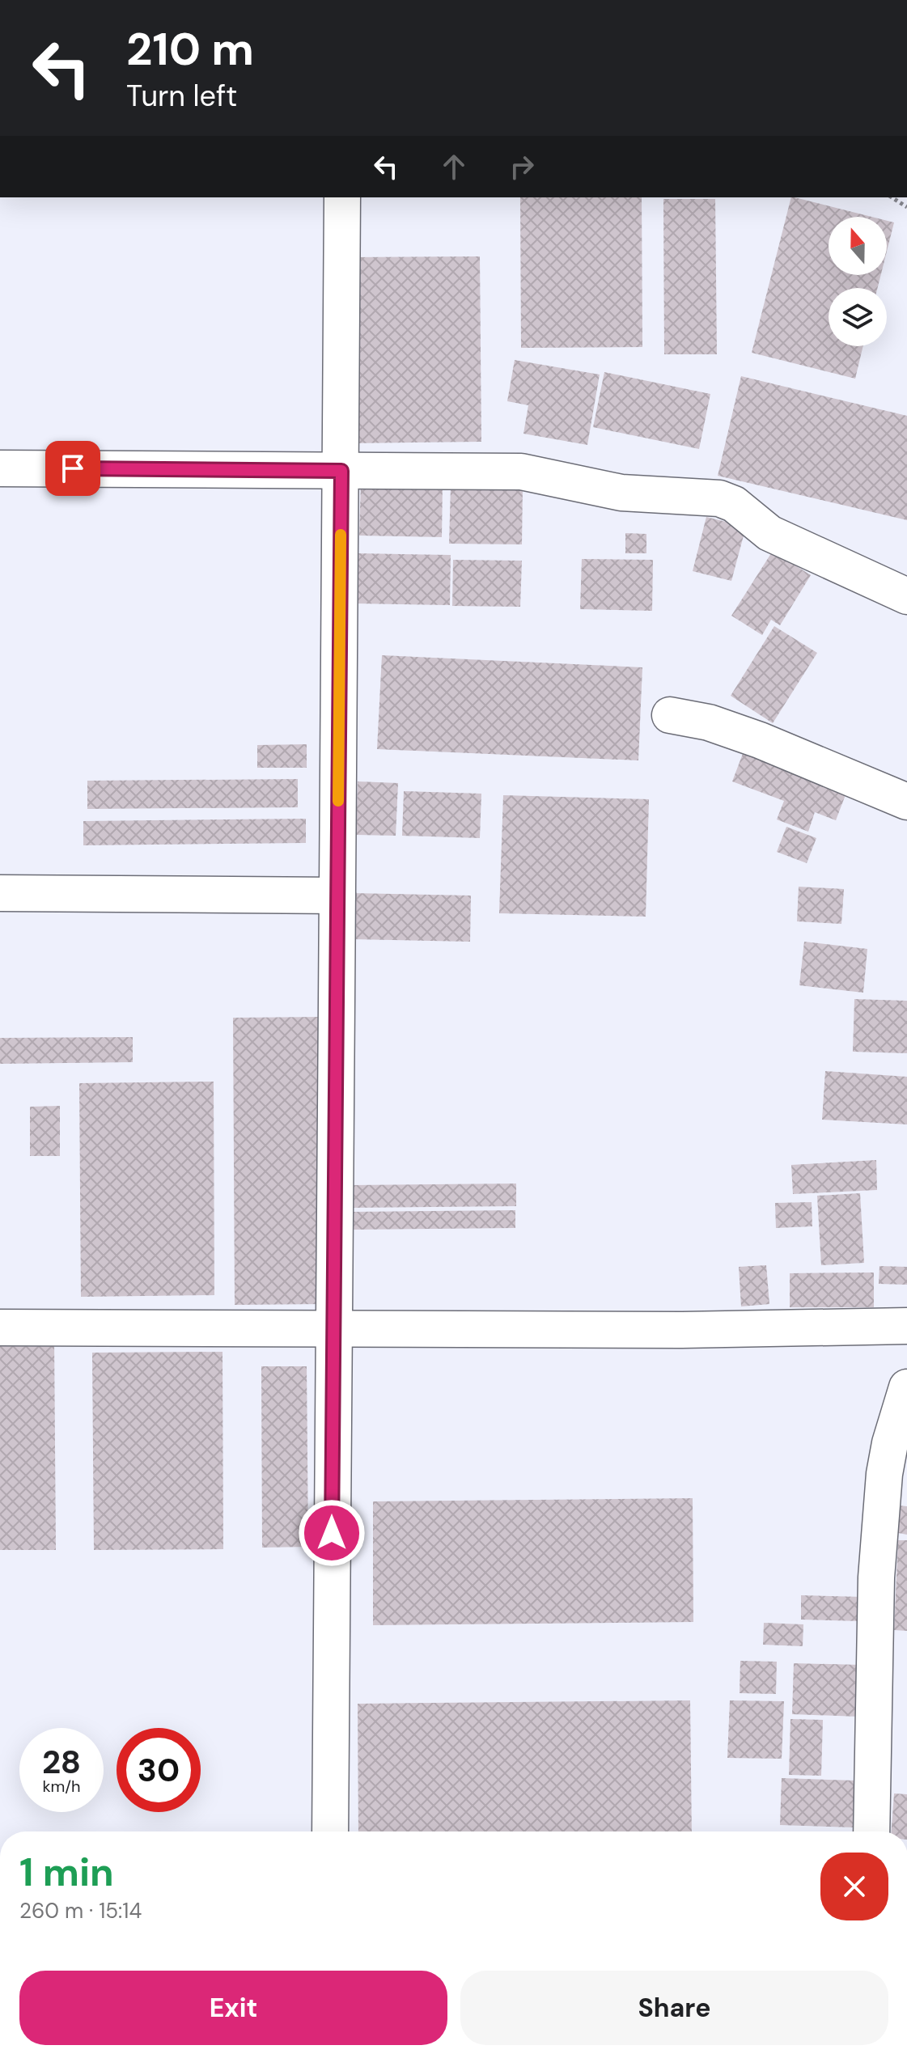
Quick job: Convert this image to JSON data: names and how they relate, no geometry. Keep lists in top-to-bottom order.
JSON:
{
  "north": "top",
  "page": {
    "turn": ["210 m", "Turn left"],
    "speed": "28 km/h",
    "limit": "30",
    "heading": ["1 min", "260 m · 15:14"],
    "buttons": ["Exit", "Share"]
  }
}
